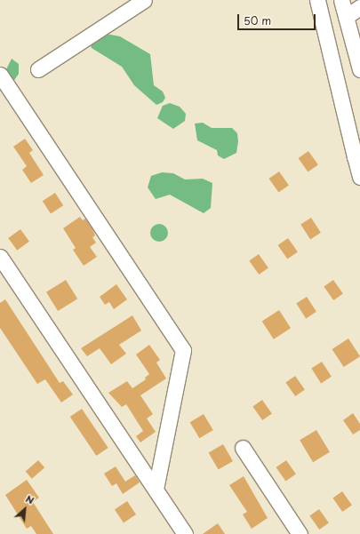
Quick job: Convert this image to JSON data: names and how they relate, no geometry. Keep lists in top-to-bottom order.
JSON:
{
  "scale_bar": "50 m",
  "north": "top right"
}
